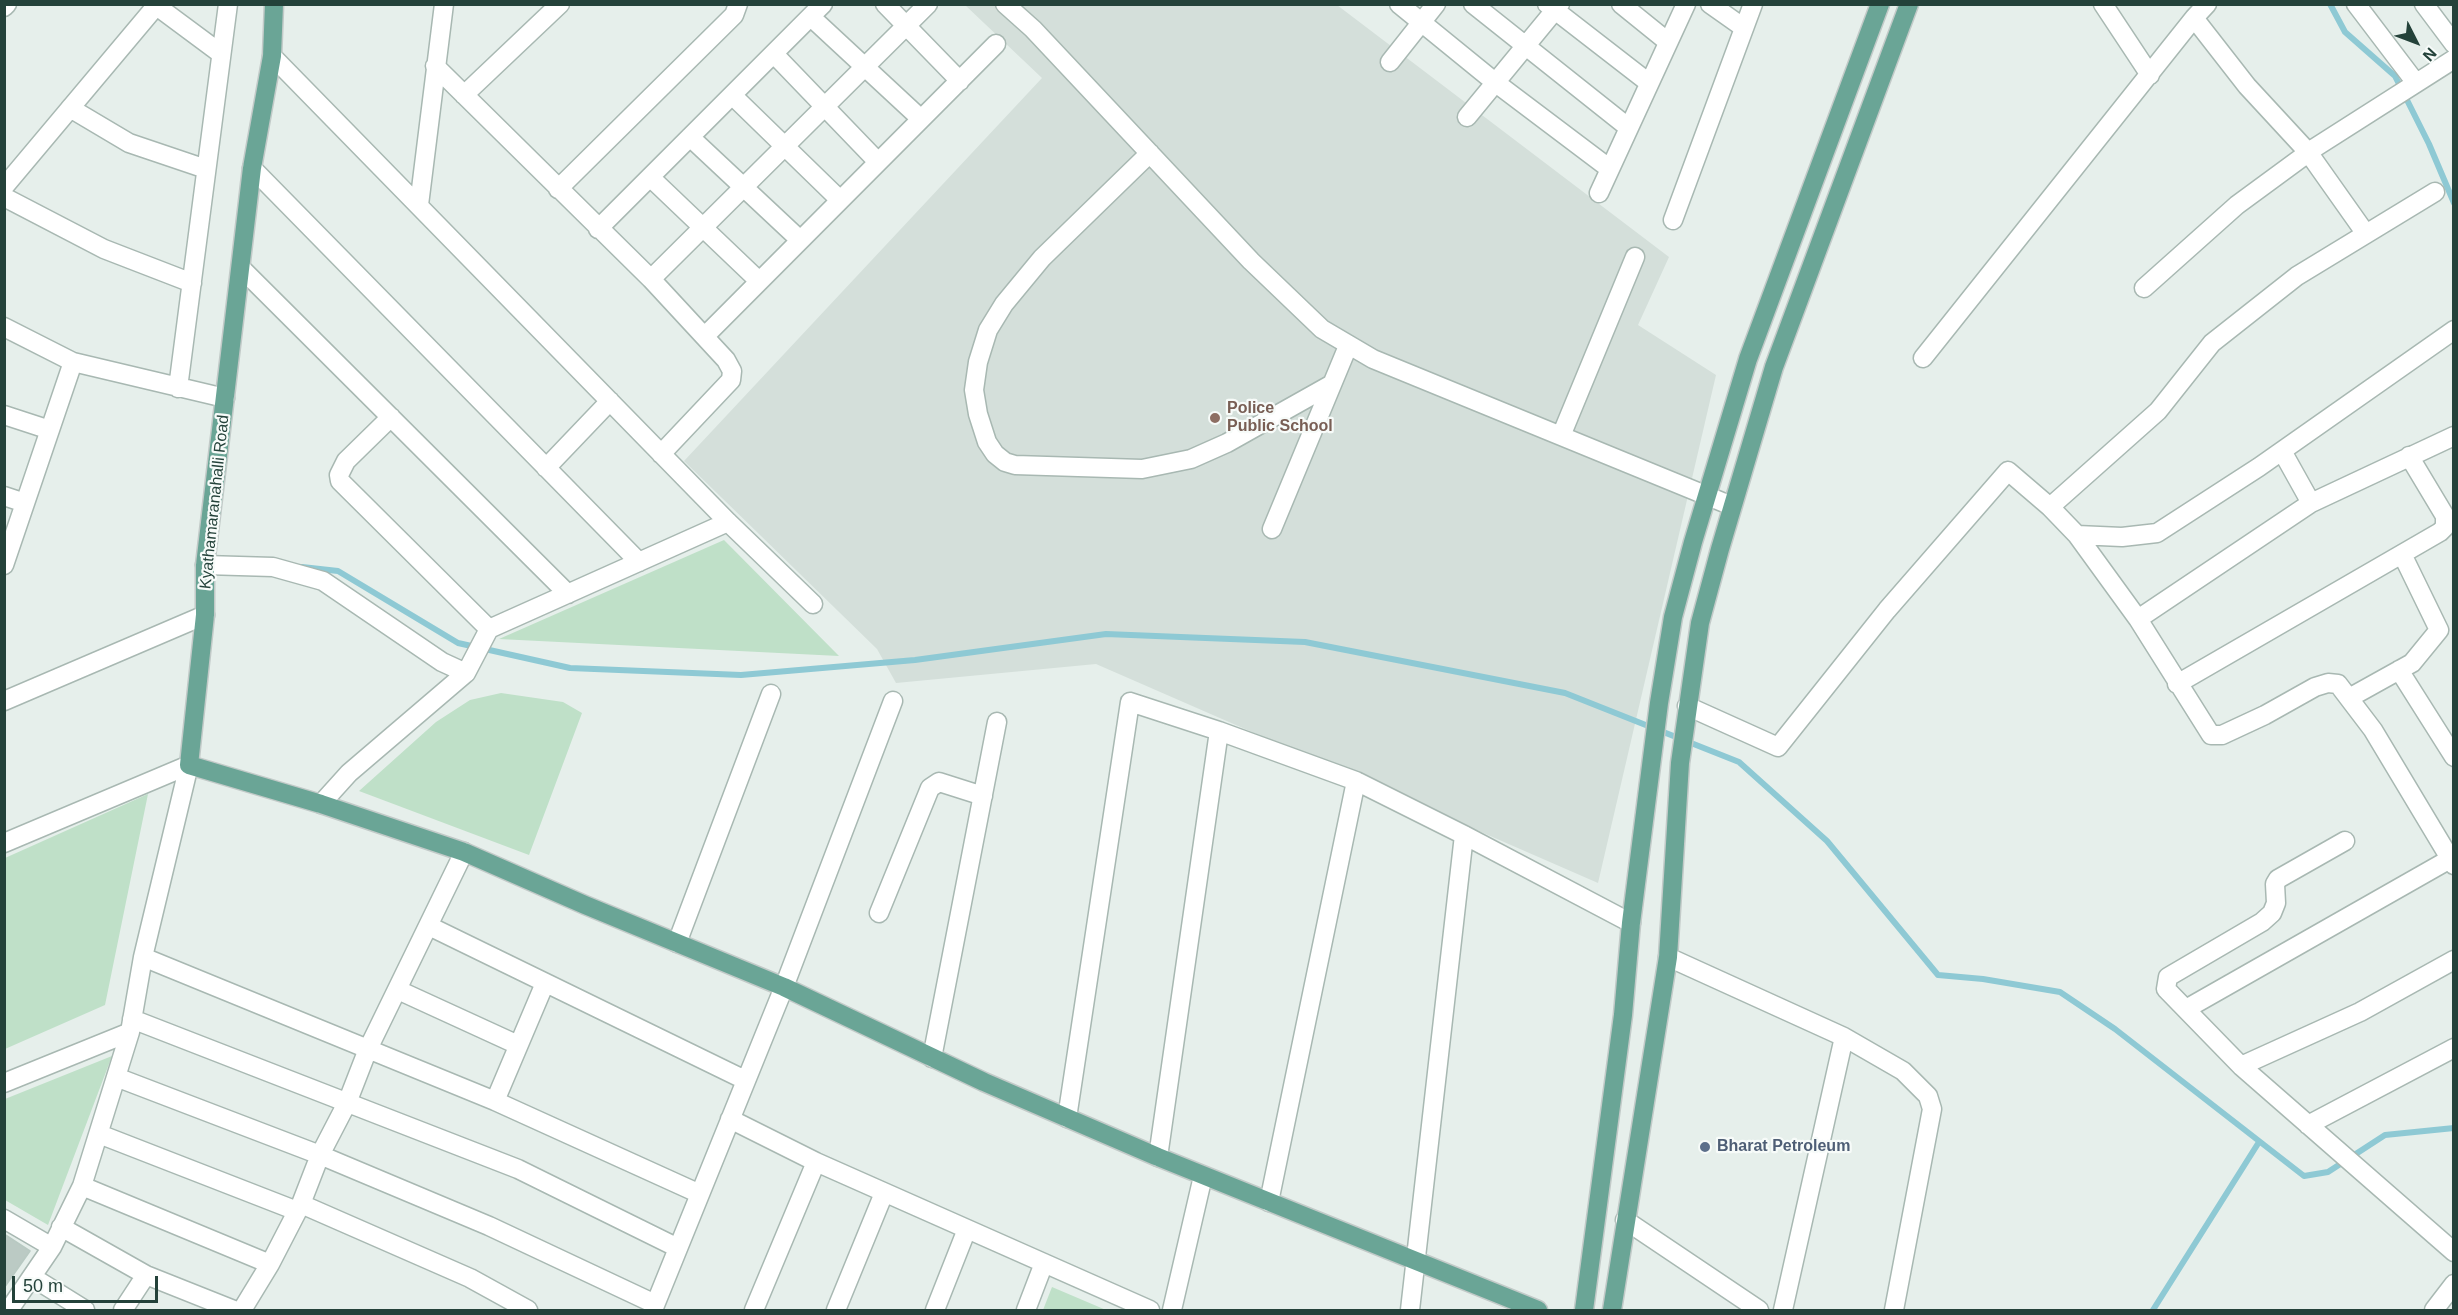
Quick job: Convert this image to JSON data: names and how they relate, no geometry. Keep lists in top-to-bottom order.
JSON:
{
  "streets": {
    "main road": ["Kyathamaranahalli Road"]
  },
  "places": ["Police Public School", "Bharat Petroleum"],
  "scale_bar": "50 m",
  "north": "bottom right"
}
